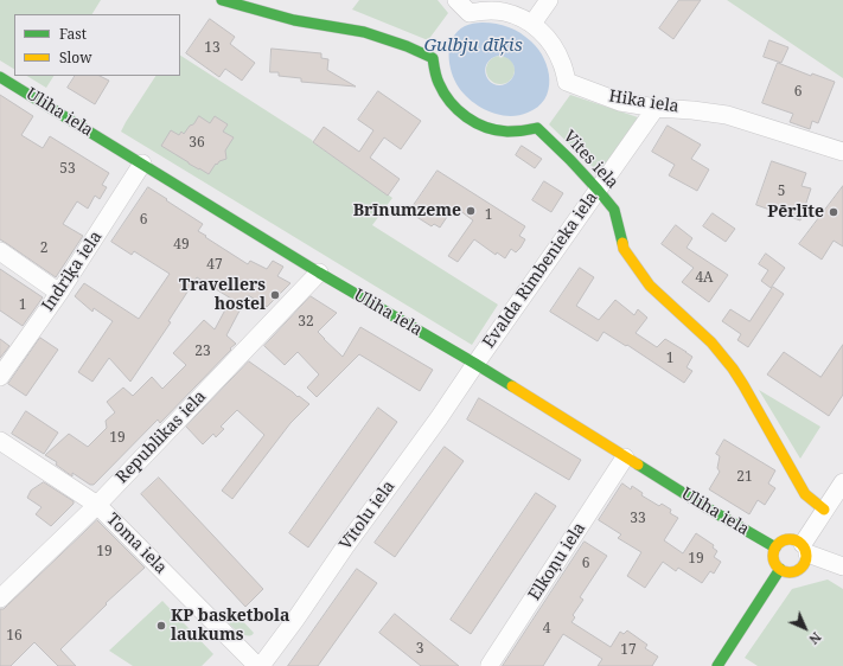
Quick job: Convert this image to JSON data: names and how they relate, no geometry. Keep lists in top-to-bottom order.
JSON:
{
  "streets": {
    "main road": ["Uliha iela", "Vites iela"],
    "street": [
      "Hika iela",
      "Evalda Rimbenieka iela",
      "Indriķa iela",
      "Republikas iela",
      "Vītolu iela",
      "Toma iela",
      "Elkoņu iela"
    ]
  },
  "crossings": [
    ["Hika iela", "Evalda Rimbenieka iela"],
    ["Uliha iela", "Evalda Rimbenieka iela"],
    ["Uliha iela", "Indriķa iela"],
    ["Uliha iela", "Republikas iela"],
    ["Uliha iela", "Vītolu iela"],
    ["Uliha iela", "Elkoņu iela"],
    ["Vites iela", "Evalda Rimbenieka iela"],
    ["Evalda Rimbenieka iela", "Vītolu iela"],
    ["Republikas iela", "Toma iela"],
    ["Vītolu iela", "Toma iela"]
  ],
  "water": ["Gulbju dīķis"],
  "places": [
    "Brīnumzeme",
    "Pērlīte",
    "Travellers hostel",
    "KP basketbola laukums"
  ],
  "house_numbers": [
    "13",
    "6",
    "36",
    "53",
    "5",
    "1",
    "6",
    "49",
    "2",
    "47",
    "4A",
    "1",
    "32",
    "23",
    "1",
    "19",
    "21",
    "33",
    "19",
    "19",
    "6",
    "4",
    "16",
    "3",
    "17"
  ],
  "legend": ["Fast", "Slow"],
  "north": "bottom right"
}
